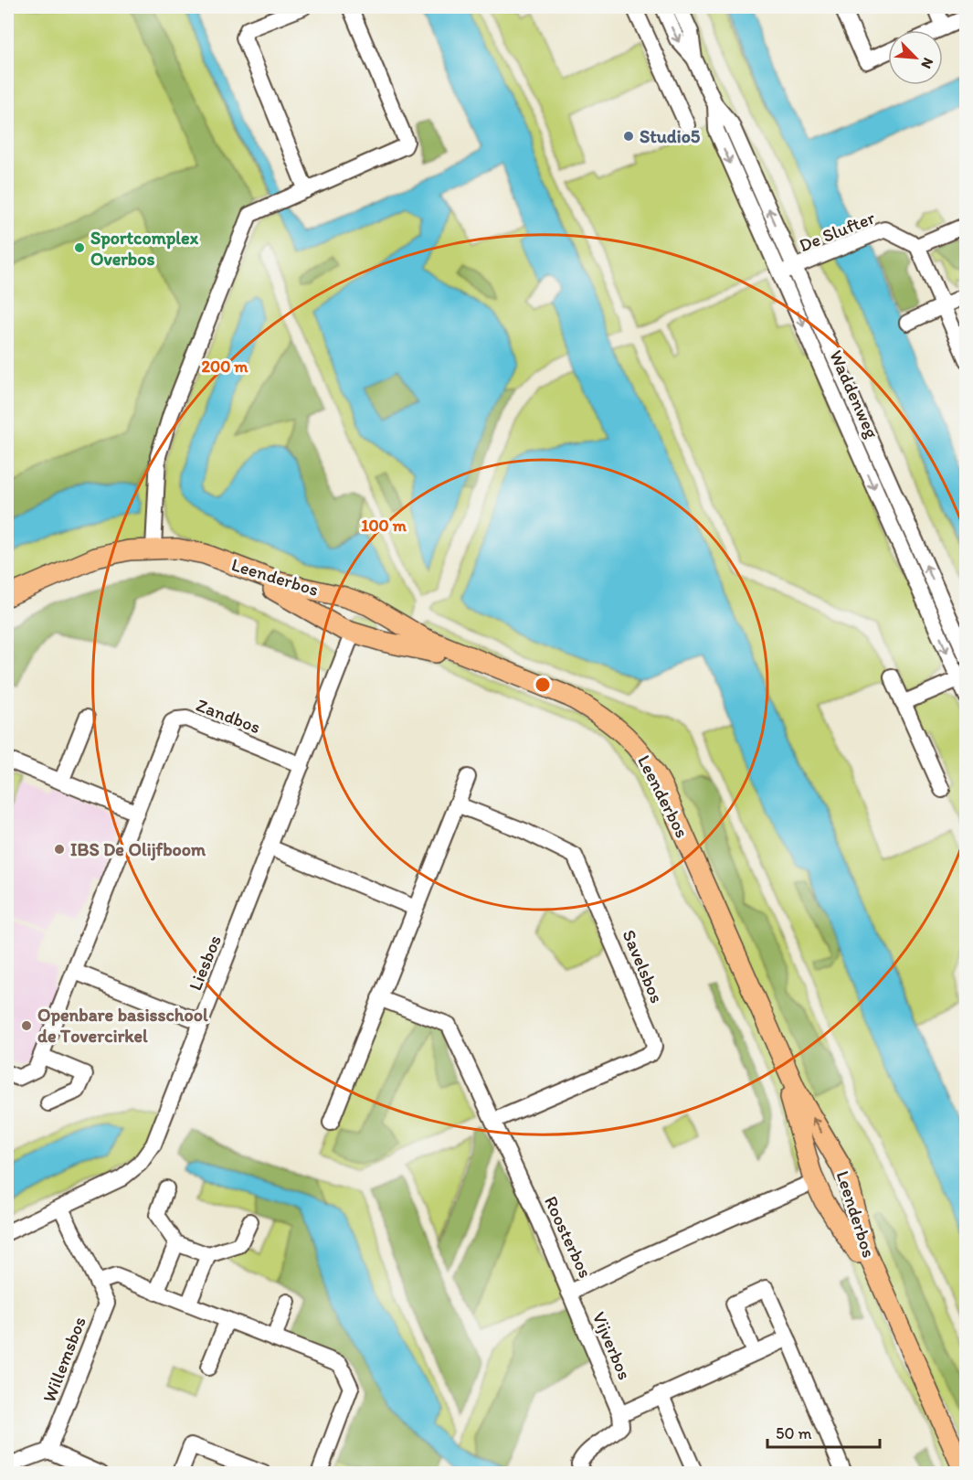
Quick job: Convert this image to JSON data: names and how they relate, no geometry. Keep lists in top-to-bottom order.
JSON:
{
  "streets": {
    "main road": ["Leenderbos"],
    "street": [
      "De Slufter",
      "Waddenweg",
      "Zandbos",
      "Liesbos",
      "Savelsbos",
      "Roosterbos",
      "Vijverbos",
      "Willemsbos"
    ]
  },
  "crossings": [
    ["De Slufter", "Waddenweg"],
    ["Leenderbos", "Liesbos"],
    ["Leenderbos", "Roosterbos"],
    ["Zandbos", "Liesbos"],
    ["Liesbos", "Willemsbos"],
    ["Savelsbos", "Roosterbos"],
    ["Roosterbos", "Vijverbos"]
  ],
  "places": [
    "Studio5",
    "Sportcomplex Overbos",
    "IBS De Olijfboom",
    "Openbare basisschool de Tovercirkel"
  ],
  "scale_bar": "50 m",
  "north": "bottom right",
  "rings": ["200 m", "100 m"]
}
